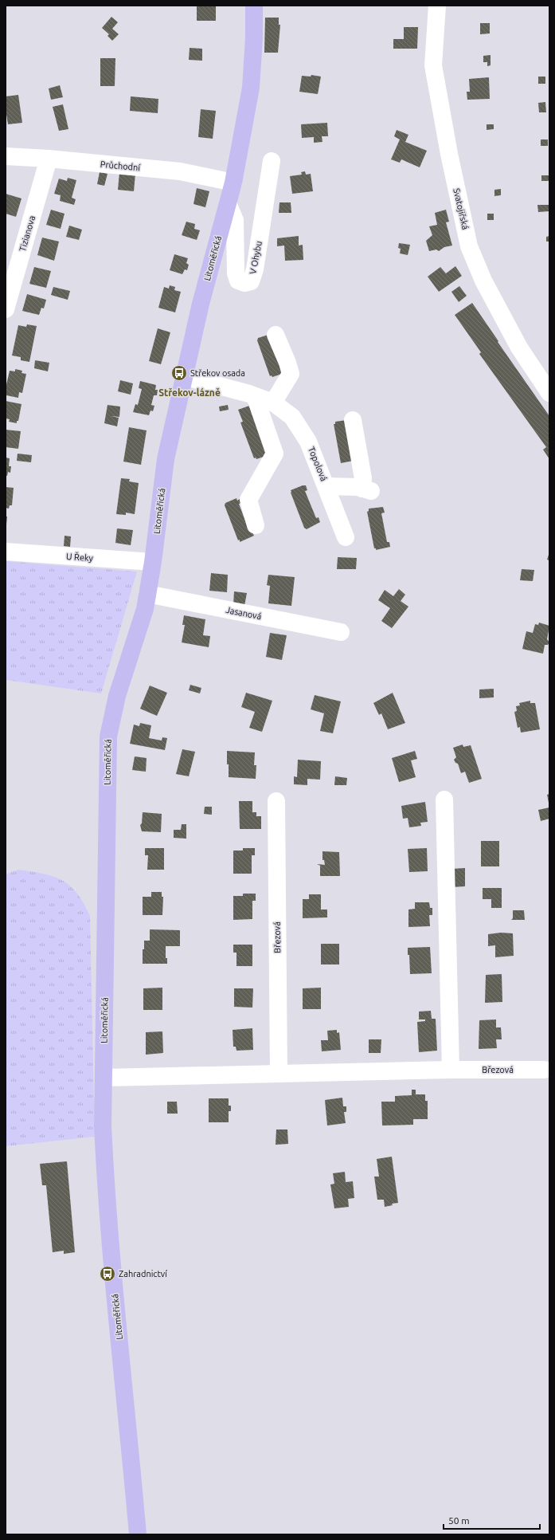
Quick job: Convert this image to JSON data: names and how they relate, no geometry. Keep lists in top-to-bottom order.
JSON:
{
  "streets": {
    "main road": ["Litoměřická"],
    "street": [
      "Průchodní",
      "Svatojiřská",
      "Tizianova",
      "V Ohybu",
      "Topolová",
      "U Řeky",
      "Jasanová",
      "Březová"
    ]
  },
  "crossings": [
    ["Průchodní", "Tizianova"],
    ["Průchodní", "Litoměřická"],
    ["V Ohybu", "Litoměřická"],
    ["Litoměřická", "Topolová"],
    ["Litoměřická", "U Řeky"],
    ["Litoměřická", "Jasanová"],
    ["Litoměřická", "Březová"]
  ],
  "districts": ["Střekov-lázně"],
  "places": {
    "bus stop": ["Střekov osada", "Zahradnictví"]
  },
  "scale_bar": "50 m"
}
